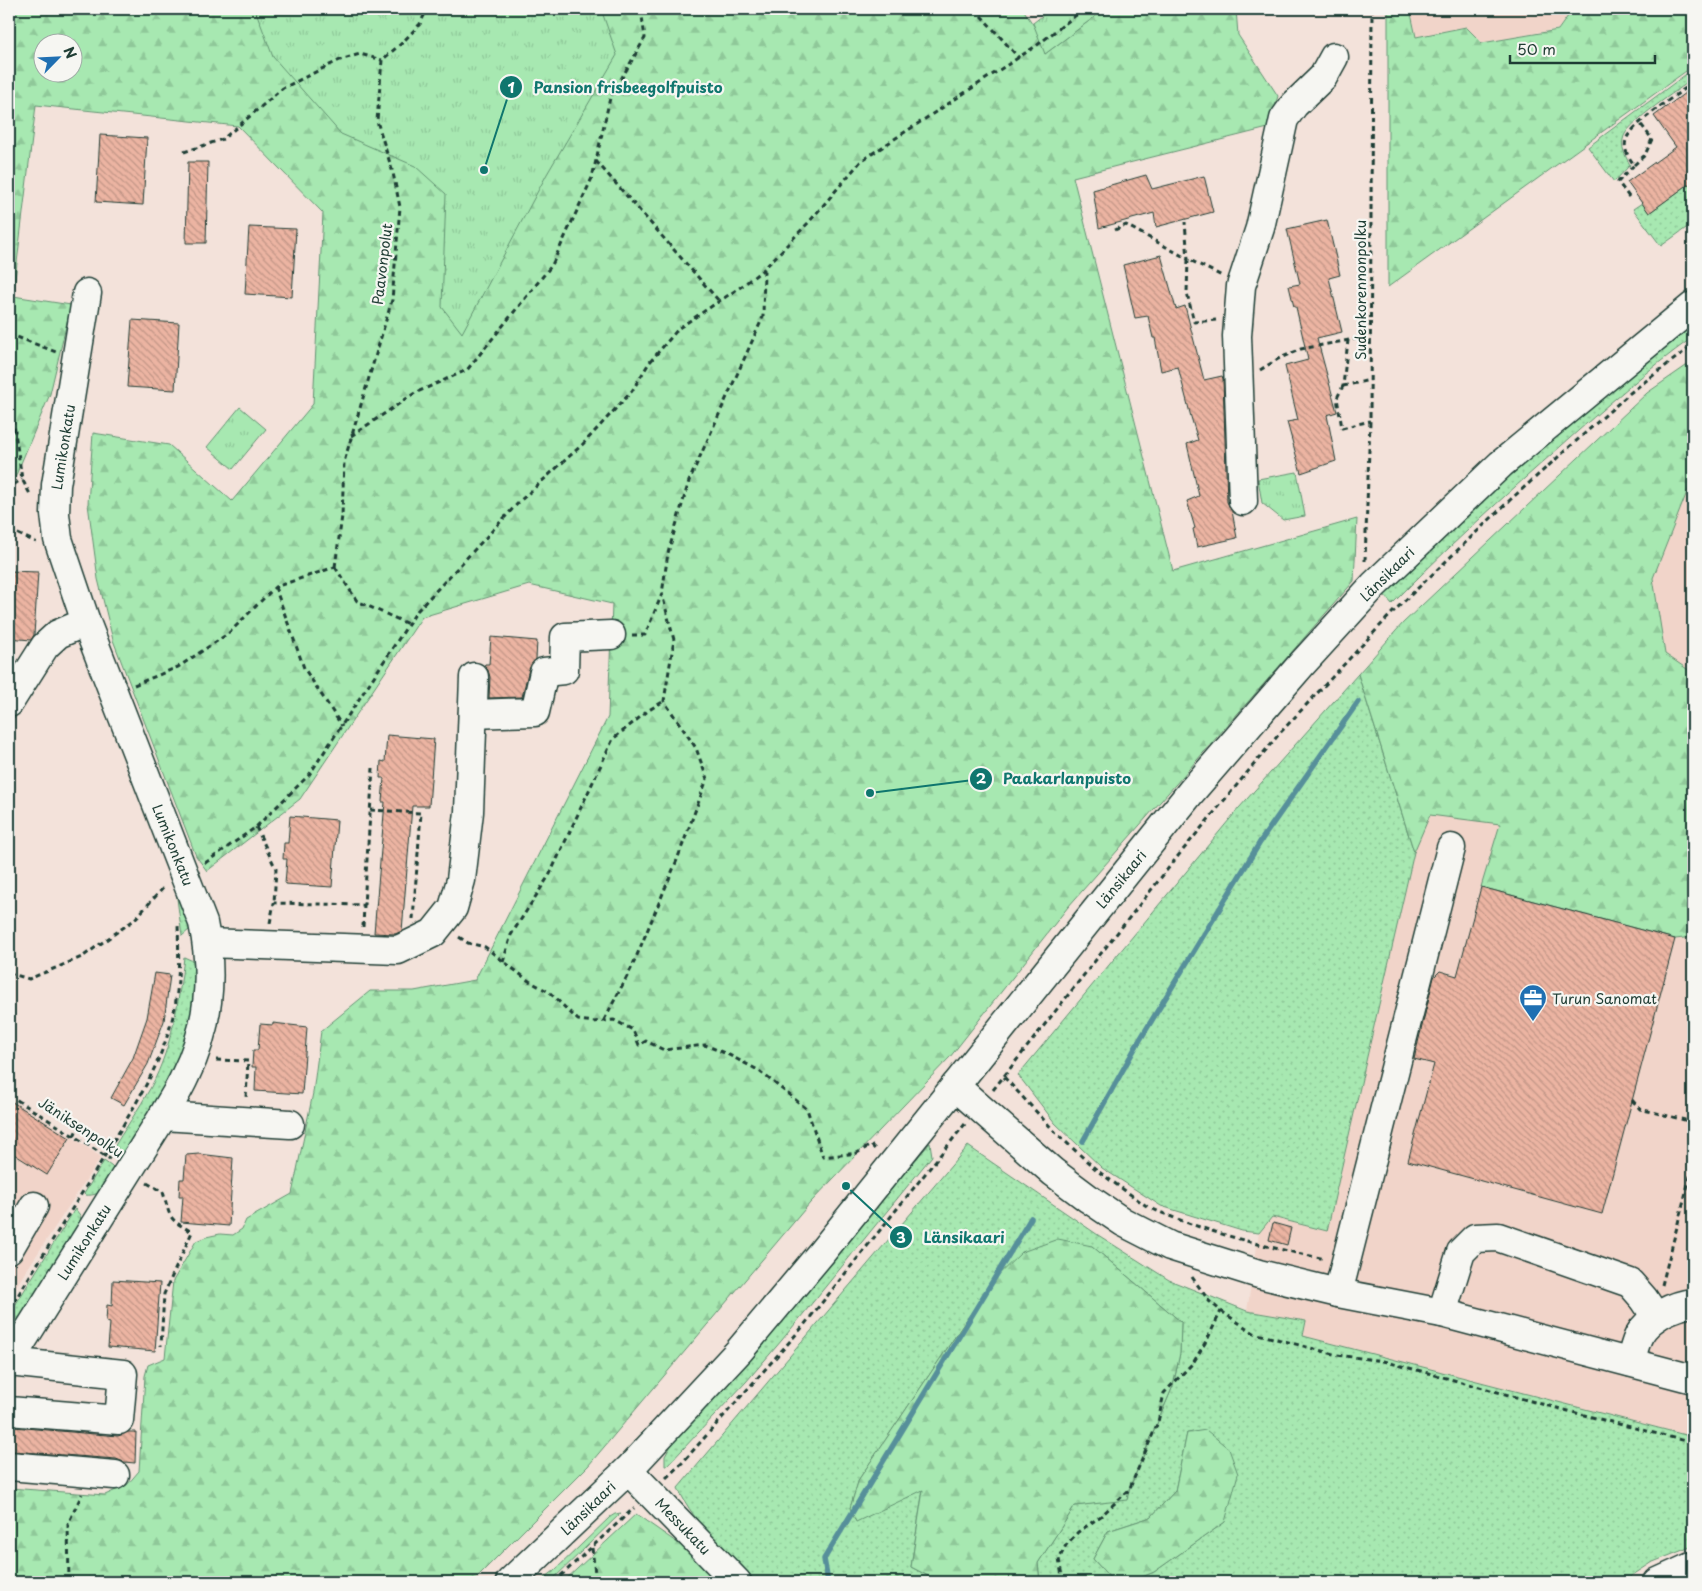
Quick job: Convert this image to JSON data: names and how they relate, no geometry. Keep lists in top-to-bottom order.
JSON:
{
  "streets": {
    "street": ["Lumikonkatu", "Länsikaari", "Messukatu"],
    "path": ["Paavonpolut", "Sudenkorennonpolku", "Jäniksenpolku"]
  },
  "crossings": [
    ["Lumikonkatu", "Jäniksenpolku"],
    ["Länsikaari", "Messukatu"]
  ],
  "places": {
    "other": ["Pansion frisbeegolfpuisto", "Paakarlanpuisto", "Länsikaari"],
    "office": ["Turun Sanomat"]
  },
  "scale_bar": "50 m",
  "north": "top right"
}
